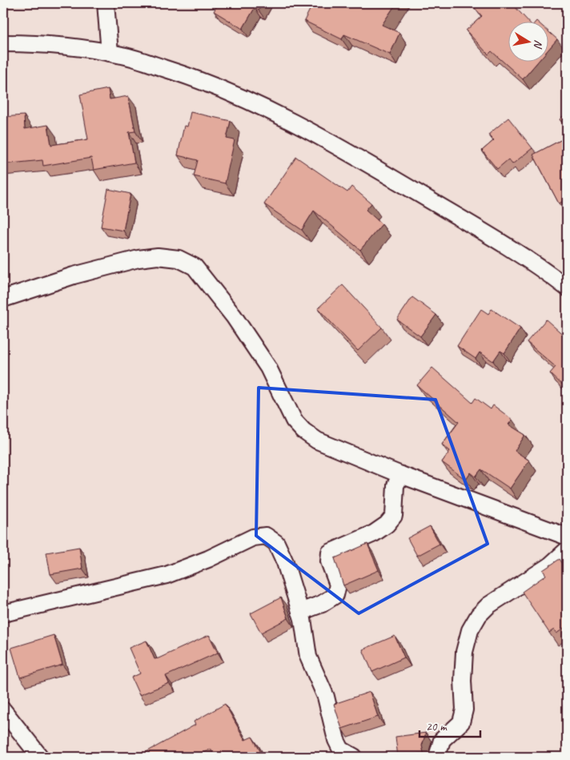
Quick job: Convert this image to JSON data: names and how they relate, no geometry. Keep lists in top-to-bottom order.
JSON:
{
  "scale_bar": "20 m",
  "north": "right"
}
